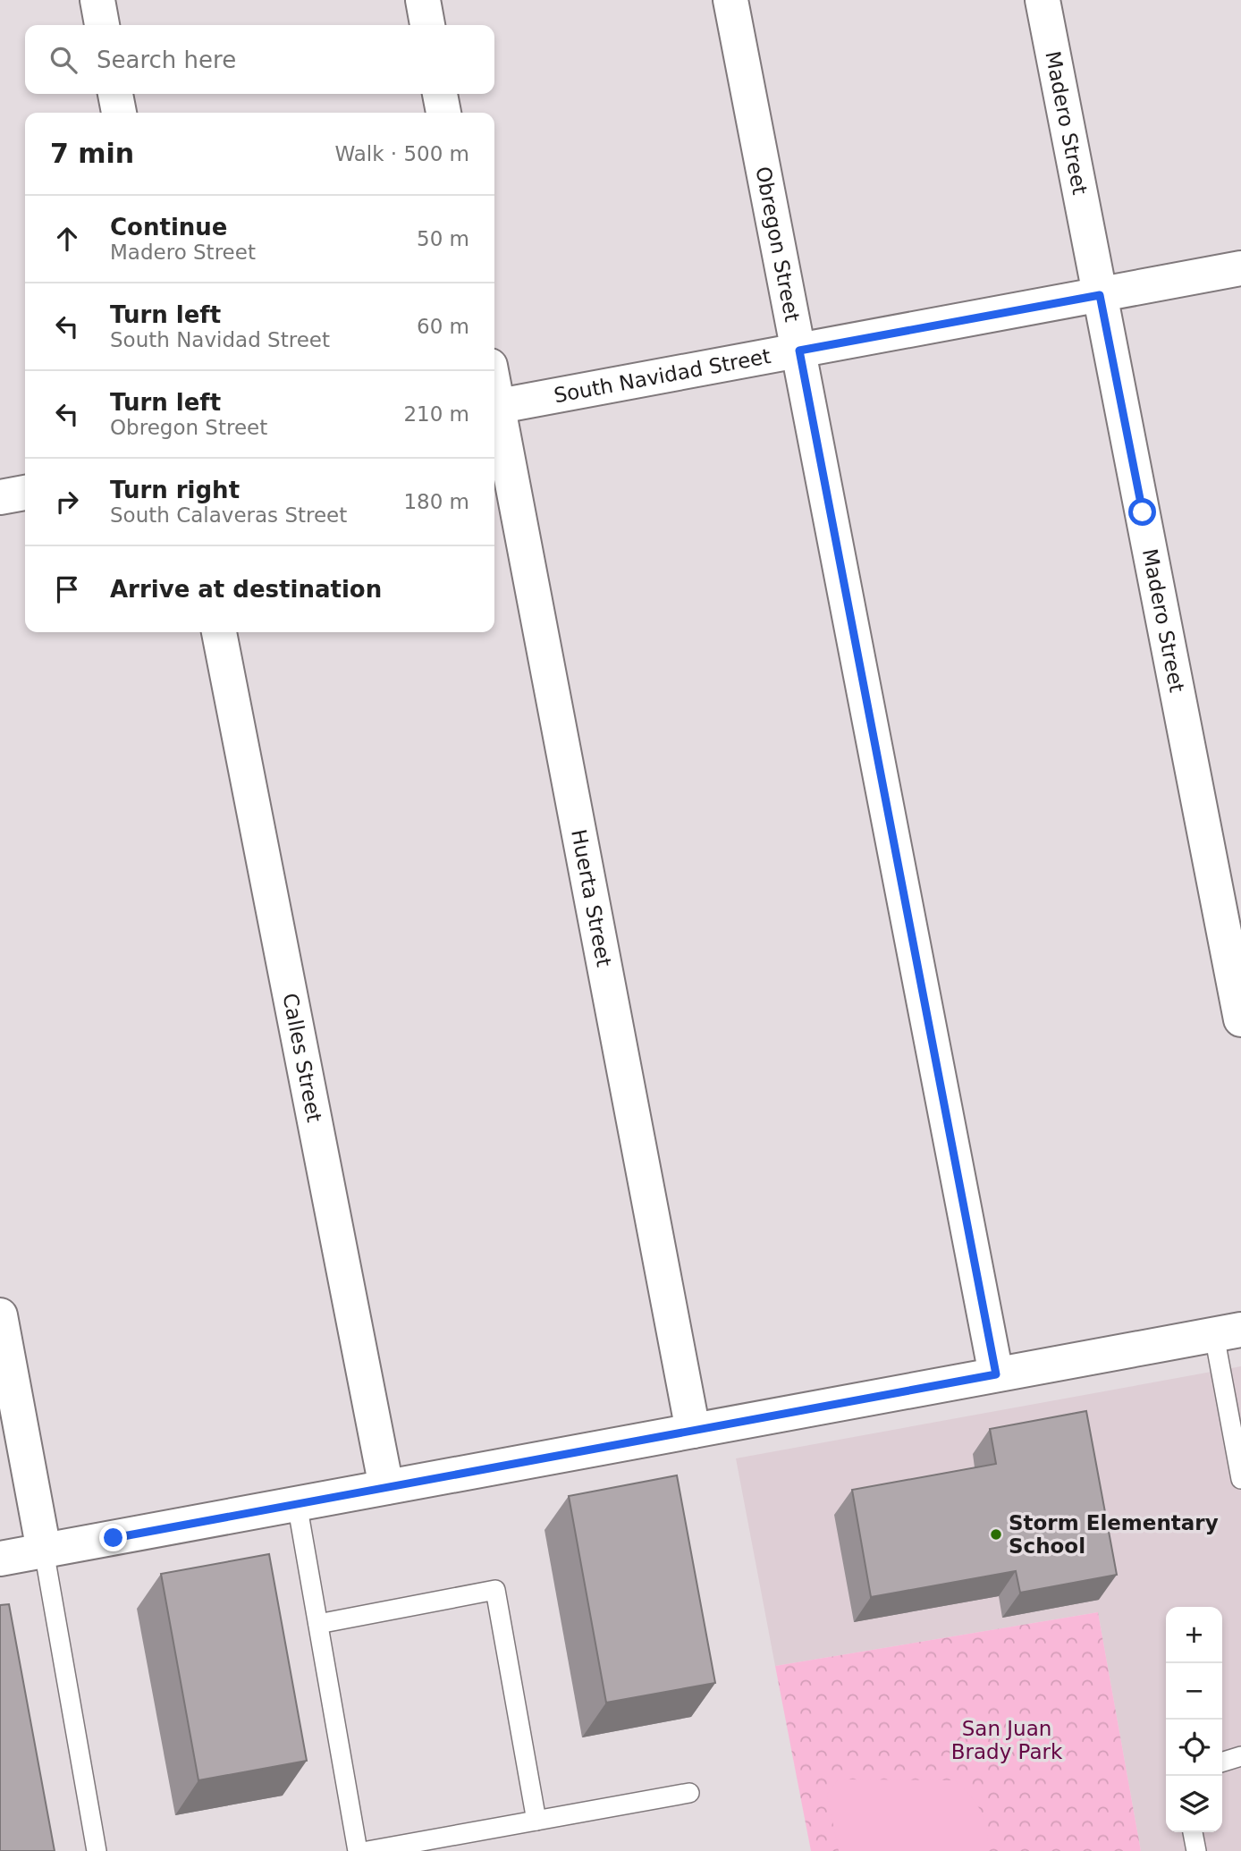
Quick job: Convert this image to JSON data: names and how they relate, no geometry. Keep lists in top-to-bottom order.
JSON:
{
  "streets": {
    "street": [
      "Madero Street",
      "Obregon Street",
      "South Navidad Street",
      "Huerta Street",
      "Calles Street"
    ]
  },
  "crossings": [
    ["Madero Street", "South Navidad Street"],
    ["Obregon Street", "South Navidad Street"]
  ],
  "parks": ["San Juan Brady Park"],
  "places": ["Storm Elementary School"],
  "page": {
    "search": "Search here",
    "heading": ["7 min", "Walk · 500 m"],
    "list": [
      ["Continue", "Madero Street", "50 m"],
      ["Turn left", "South Navidad Street", "60 m"],
      ["Turn left", "Obregon Street", "210 m"],
      ["Turn right", "South Calaveras Street", "180 m"],
      "Arrive at destination"
    ],
    "map_buttons": ["+", "−"]
  }
}
